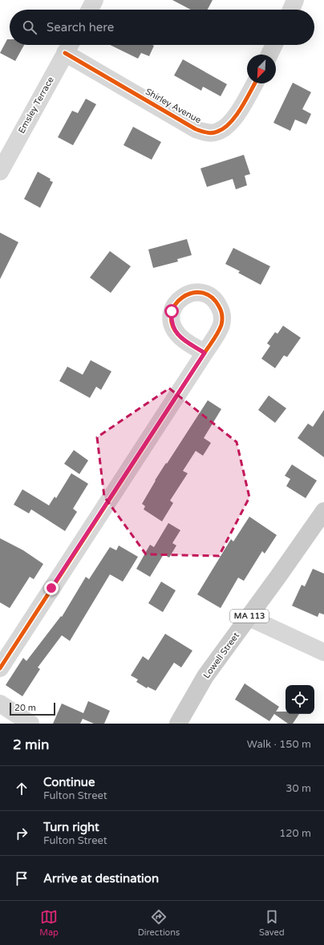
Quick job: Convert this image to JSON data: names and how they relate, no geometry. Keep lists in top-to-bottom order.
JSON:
{
  "streets": {
    "main road": ["MA 113", "Lowell Street"],
    "street": ["Emsley Terrace", "Shirley Avenue"]
  },
  "crossings": [
    ["Emsley Terrace", "Shirley Avenue"]
  ],
  "scale_bar": "20 m",
  "north": "bottom left",
  "page": {
    "search": "Search here",
    "scale": "20 m",
    "heading": ["2 min", "Walk · 150 m"],
    "list": [
      ["Continue", "Fulton Street", "30 m"],
      ["Turn right", "Fulton Street", "120 m"],
      "Arrive at destination"
    ],
    "nav": ["Map", "Directions", "Saved"]
  }
}
